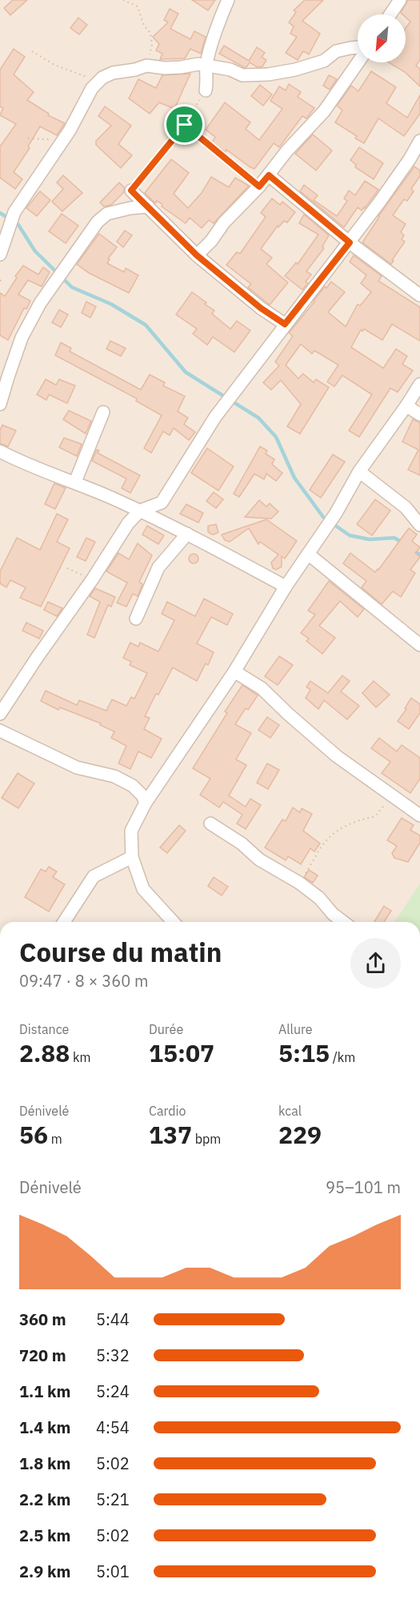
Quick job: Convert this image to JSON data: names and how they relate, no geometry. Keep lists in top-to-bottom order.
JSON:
{
  "north": "bottom left",
  "page": {
    "heading": ["Course du matin", "09:47 · 8 × 360 m"],
    "stats": [
      ["Distance", "2.88 km"],
      ["Durée", "15:07"],
      ["Allure", "5:15 /km"],
      ["Dénivelé", "56 m"],
      ["Cardio", "137 bpm"],
      ["kcal", "229"]
    ],
    "chart": ["Dénivelé", "95–101 m"],
    "list": [
      {
        "name": "360 m",
        "note": "5:44"
      },
      {
        "name": "720 m",
        "note": "5:32"
      },
      {
        "name": "1.1 km",
        "note": "5:24"
      },
      {
        "name": "1.4 km",
        "note": "4:54"
      },
      {
        "name": "1.8 km",
        "note": "5:02"
      },
      {
        "name": "2.2 km",
        "note": "5:21"
      },
      {
        "name": "2.5 km",
        "note": "5:02"
      },
      {
        "name": "2.9 km",
        "note": "5:01"
      }
    ]
  }
}
